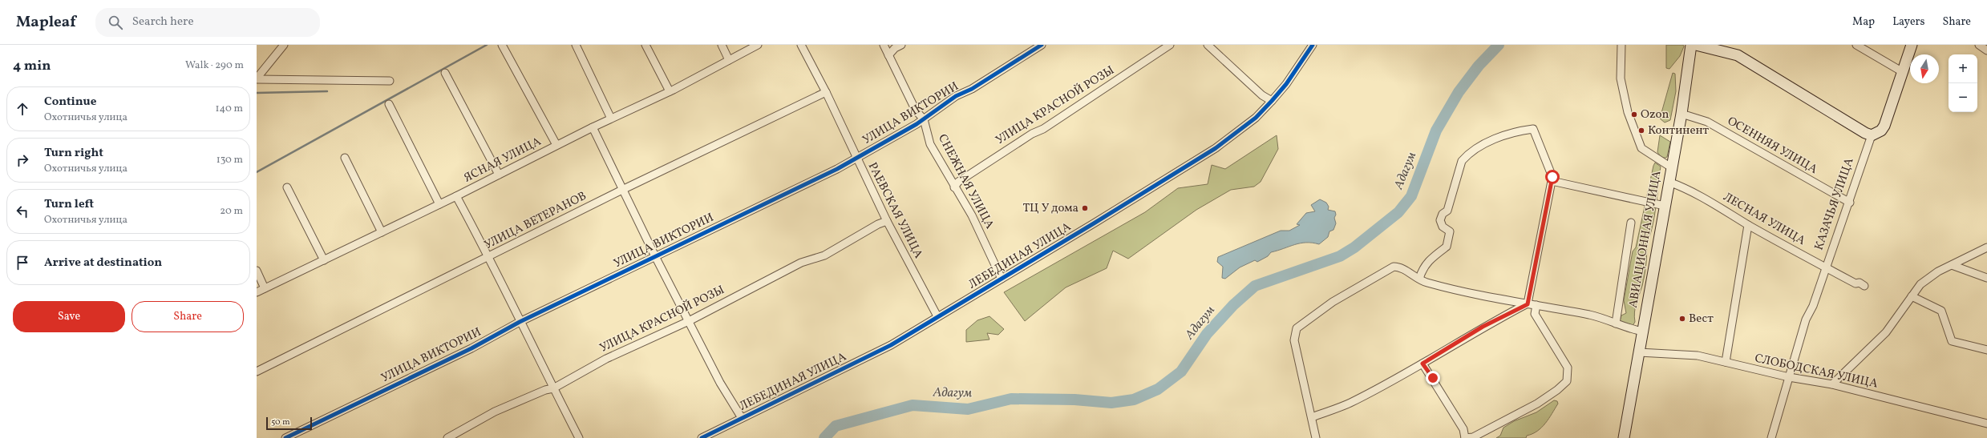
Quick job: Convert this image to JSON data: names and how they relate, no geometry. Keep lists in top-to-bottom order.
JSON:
{
  "streets": {
    "main road": ["АВИАЦИОННАЯ УЛИЦА"],
    "street": [
      "УЛИЦА КРАСНОЙ РОЗЫ",
      "УЛИЦА ВИКТОРИИ",
      "ОСЕННЯЯ УЛИЦА",
      "ЯСНАЯ УЛИЦА",
      "СНЕЖНАЯ УЛИЦА",
      "КАЗАЧЬЯ УЛИЦА",
      "РАЕВСКАЯ УЛИЦА",
      "ЛЕСНАЯ УЛИЦА",
      "УЛИЦА ВЕТЕРАНОВ",
      "ЛЕБЕДИНАЯ УЛИЦА",
      "СЛОБОДСКАЯ УЛИЦА"
    ]
  },
  "crossings": [
    ["УЛИЦА КРАСНОЙ РОЗЫ", "СНЕЖНАЯ УЛИЦА"],
    ["УЛИЦА КРАСНОЙ РОЗЫ", "РАЕВСКАЯ УЛИЦА"],
    ["УЛИЦА ВИКТОРИИ", "СНЕЖНАЯ УЛИЦА"],
    ["УЛИЦА ВИКТОРИИ", "РАЕВСКАЯ УЛИЦА"],
    ["ОСЕННЯЯ УЛИЦА", "КАЗАЧЬЯ УЛИЦА"],
    ["ОСЕННЯЯ УЛИЦА", "АВИАЦИОННАЯ УЛИЦА"],
    ["СНЕЖНАЯ УЛИЦА", "ЛЕБЕДИНАЯ УЛИЦА"],
    ["КАЗАЧЬЯ УЛИЦА", "ЛЕСНАЯ УЛИЦА"],
    ["КАЗАЧЬЯ УЛИЦА", "СЛОБОДСКАЯ УЛИЦА"],
    ["РАЕВСКАЯ УЛИЦА", "УЛИЦА ВЕТЕРАНОВ"],
    ["РАЕВСКАЯ УЛИЦА", "ЛЕБЕДИНАЯ УЛИЦА"],
    ["ЛЕСНАЯ УЛИЦА", "АВИАЦИОННАЯ УЛИЦА"],
    ["АВИАЦИОННАЯ УЛИЦА", "СЛОБОДСКАЯ УЛИЦА"]
  ],
  "water": ["Адагум"],
  "places": [
    "Ozon",
    "Континент",
    "ТЦ У дома",
    "Вест"
  ],
  "scale_bar": "50 m",
  "north": "bottom",
  "page": {
    "header": "Mapleaf",
    "search": "Search here",
    "nav": ["Map", "Layers", "Share"],
    "heading": ["4 min", "Walk · 290 m"],
    "map_buttons": ["+", "−"],
    "list": [
      ["Continue", "Охотничья улица", "140 m"],
      ["Turn right", "Охотничья улица", "130 m"],
      ["Turn left", "Охотничья улица", "20 m"],
      "Arrive at destination"
    ],
    "buttons": ["Save", "Share"],
    "scale": "50 m"
  }
}
